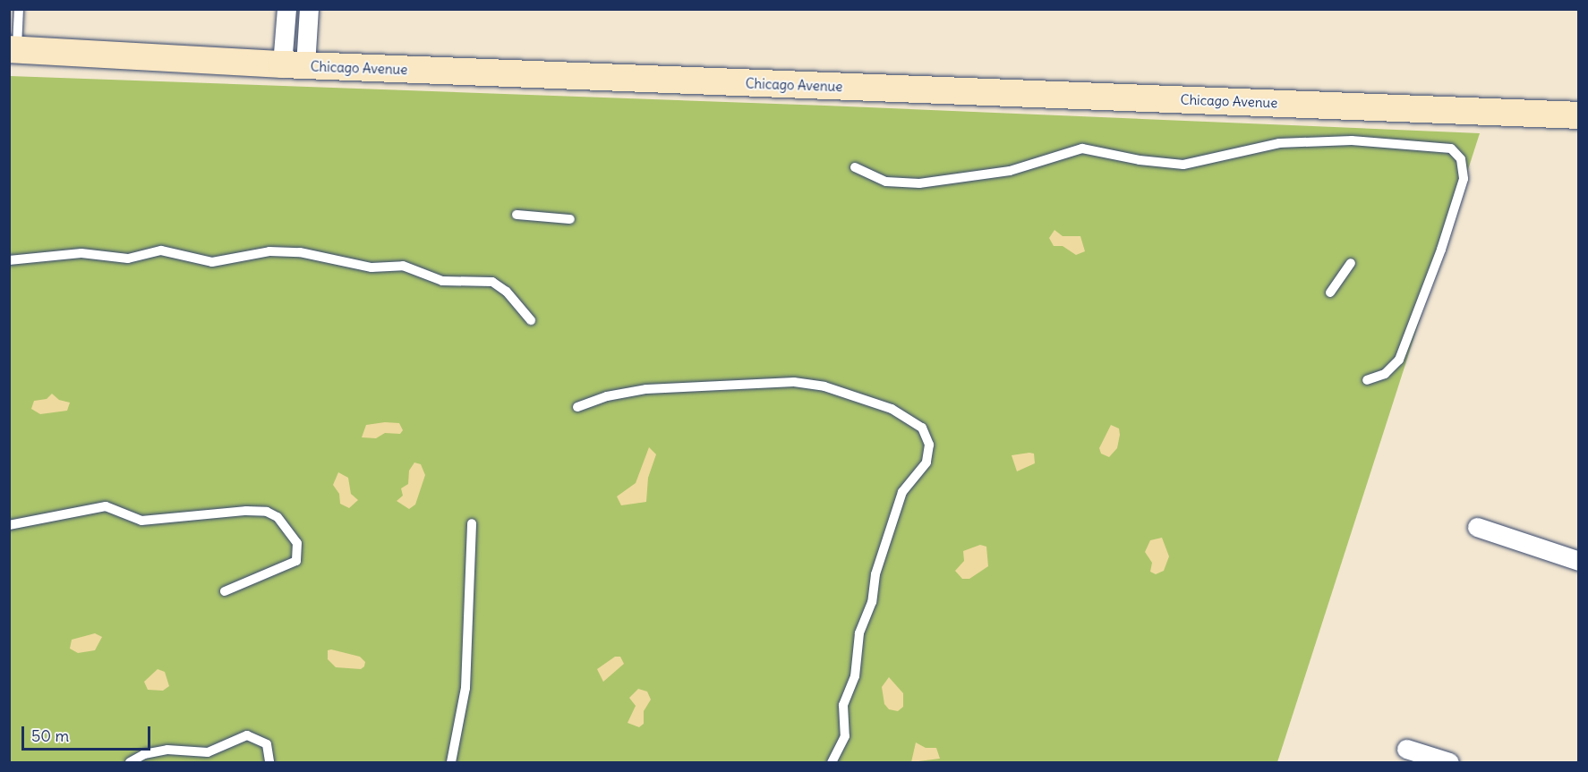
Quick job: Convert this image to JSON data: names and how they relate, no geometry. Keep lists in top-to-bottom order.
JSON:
{
  "streets": {
    "main road": ["Chicago Avenue"]
  },
  "scale_bar": "50 m"
}
